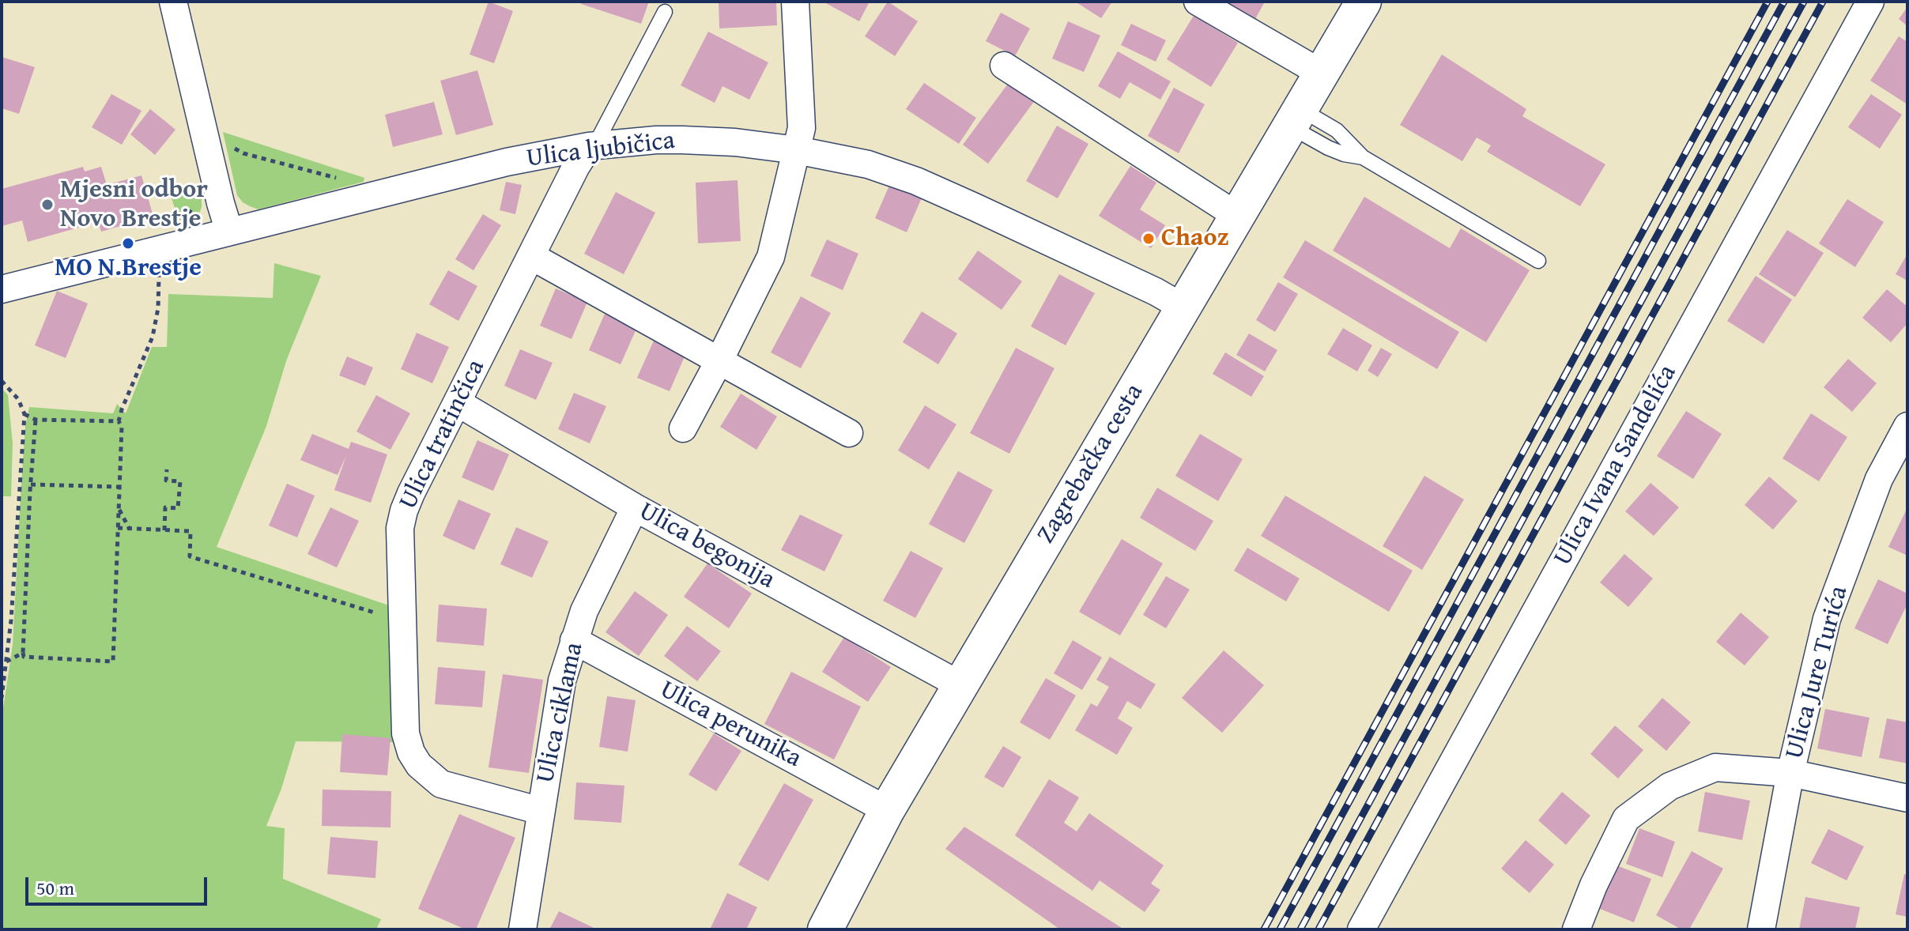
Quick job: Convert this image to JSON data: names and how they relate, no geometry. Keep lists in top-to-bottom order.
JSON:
{
  "streets": {
    "main road": ["Zagrebačka cesta"],
    "street": [
      "Ulica ljubičica",
      "Ulica tratinčica",
      "Ulica Ivana Sandelića",
      "Ulica begonija",
      "Ulica Jure Turića",
      "Ulica ciklama",
      "Ulica perunika"
    ]
  },
  "crossings": [
    ["Ulica ljubičica", "Ulica tratinčica"],
    ["Ulica ljubičica", "Zagrebačka cesta"],
    ["Ulica tratinčica", "Ulica begonija"],
    ["Ulica tratinčica", "Ulica ciklama"],
    ["Zagrebačka cesta", "Ulica begonija"],
    ["Zagrebačka cesta", "Ulica perunika"],
    ["Ulica begonija", "Ulica ciklama"],
    ["Ulica ciklama", "Ulica perunika"]
  ],
  "places": ["Mjesni odbor Novo Brestje", "Chaoz", "MO N.Brestje"],
  "scale_bar": "50 m"
}
